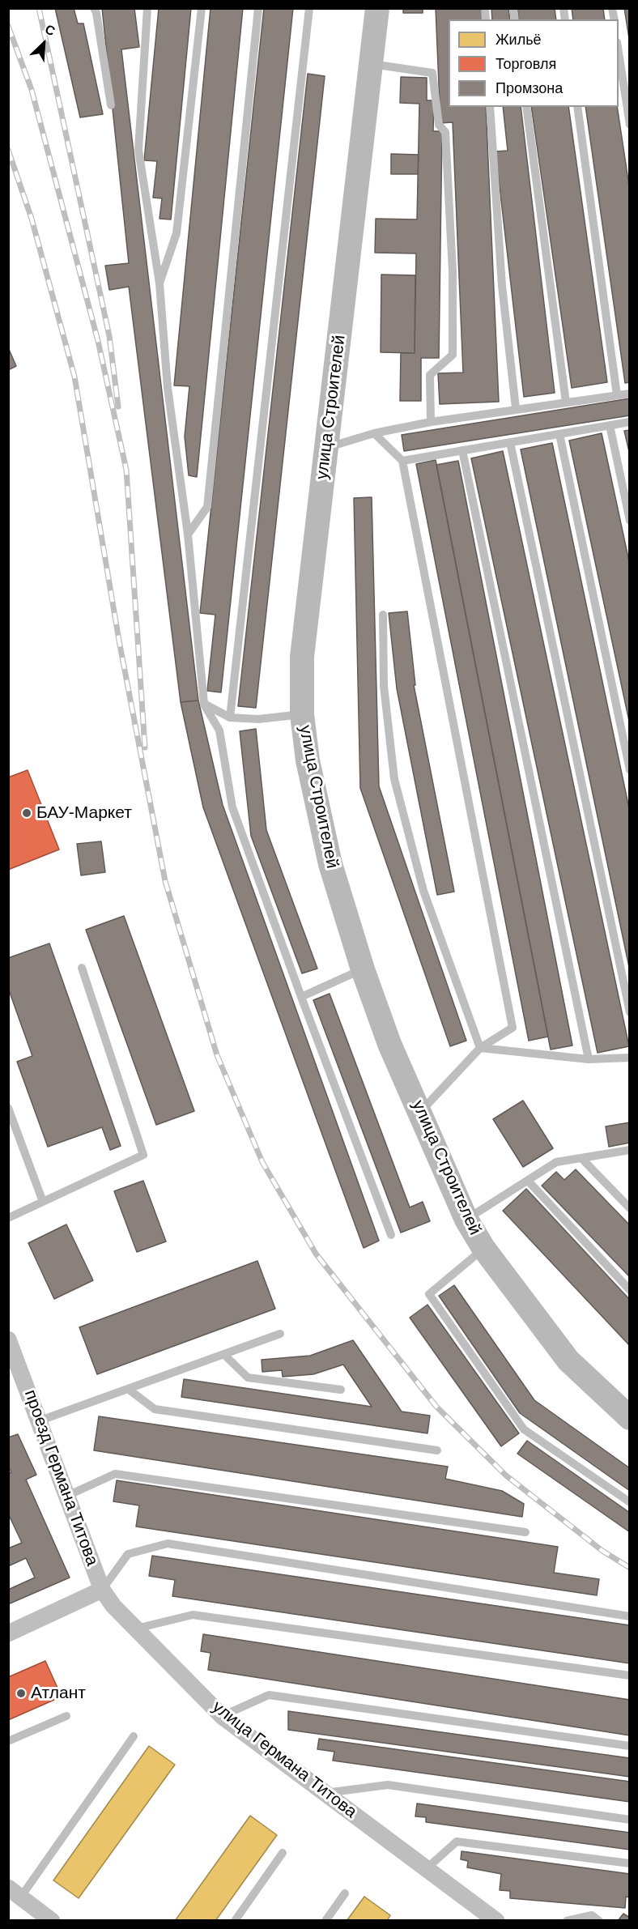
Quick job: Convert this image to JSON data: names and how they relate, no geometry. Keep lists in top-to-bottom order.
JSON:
{
  "streets": {
    "main road": ["улица Строителей"],
    "street": ["проезд Германа Титова", "улица Германа Титова"]
  },
  "crossings": [
    ["проезд Германа Титова", "улица Германа Титова"]
  ],
  "places": ["БАУ-Маркет", "Атлант"],
  "legend": ["Жильё", "Торговля", "Промзона"],
  "north": "top right"
}
